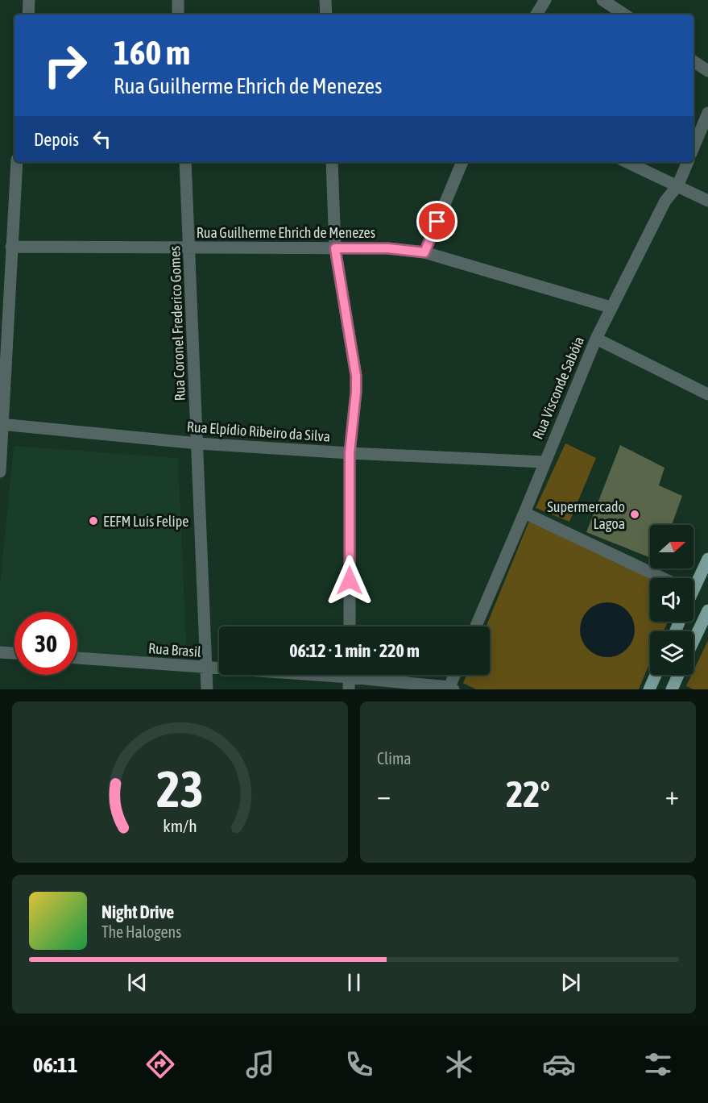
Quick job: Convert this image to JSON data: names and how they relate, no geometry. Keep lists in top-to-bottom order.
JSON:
{
  "streets": {
    "street": [
      "Rua Guilherme Ehrich de Menezes",
      "Rua Coronel Frederico Gomes",
      "Rua Visconde Sabóia",
      "Rua Elpídio Ribeiro da Silva",
      "Rua Brasil"
    ]
  },
  "crossings": [
    ["Rua Guilherme Ehrich de Menezes", "Rua Coronel Frederico Gomes"],
    ["Rua Guilherme Ehrich de Menezes", "Rua Visconde Sabóia"],
    ["Rua Coronel Frederico Gomes", "Rua Elpídio Ribeiro da Silva"],
    ["Rua Coronel Frederico Gomes", "Rua Brasil"],
    ["Rua Visconde Sabóia", "Rua Elpídio Ribeiro da Silva"]
  ],
  "places": ["Supermercado Lagoa", "EEFM Luís Felipe"],
  "north": "right",
  "page": {
    "turn": ["160 m", "Rua Guilherme Ehrich de Menezes"],
    "then": "Depois",
    "limit": "30",
    "trip": "06:12 · 1 min · 220 m",
    "tile": "Clima",
    "heat": ["−", "22°", "+"],
    "song": ["Night Drive", "The Halogens"],
    "tabs": "06:11",
    "gauge": ["23", "km/h"]
  }
}
